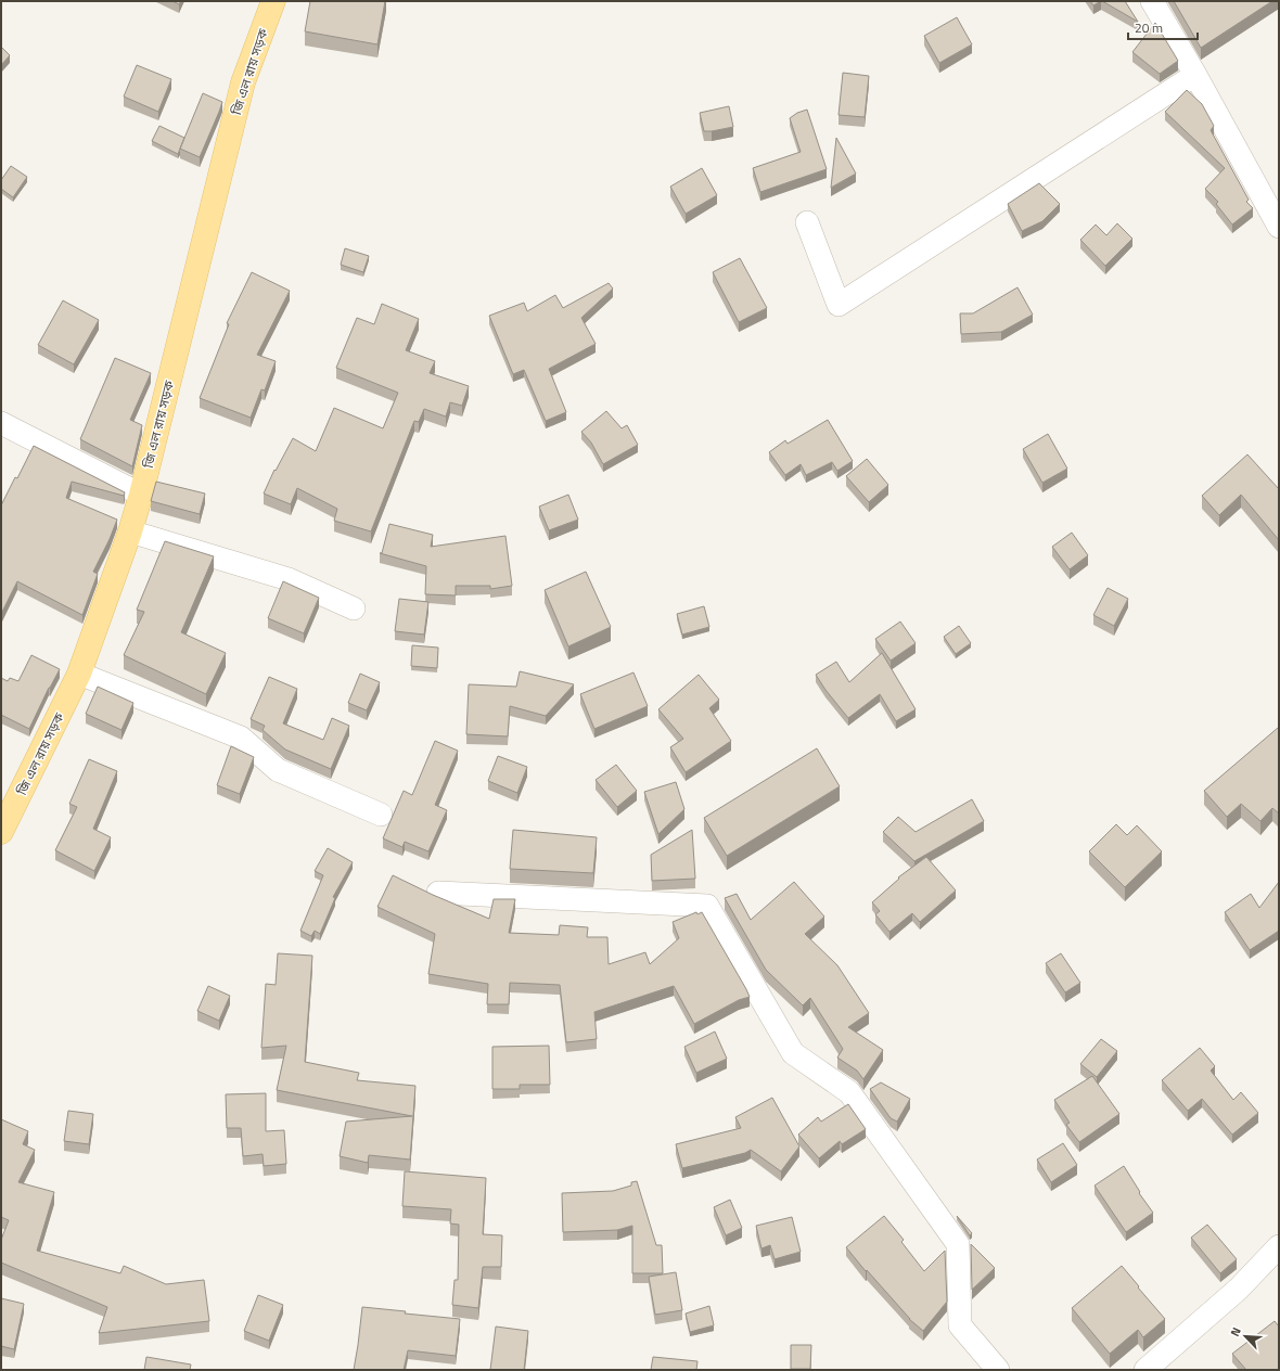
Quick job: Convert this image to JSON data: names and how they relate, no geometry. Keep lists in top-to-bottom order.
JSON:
{
  "streets": {
    "main road": ["জি এল রায় সড়ক"]
  },
  "scale_bar": "20 m",
  "north": "top left"
}
